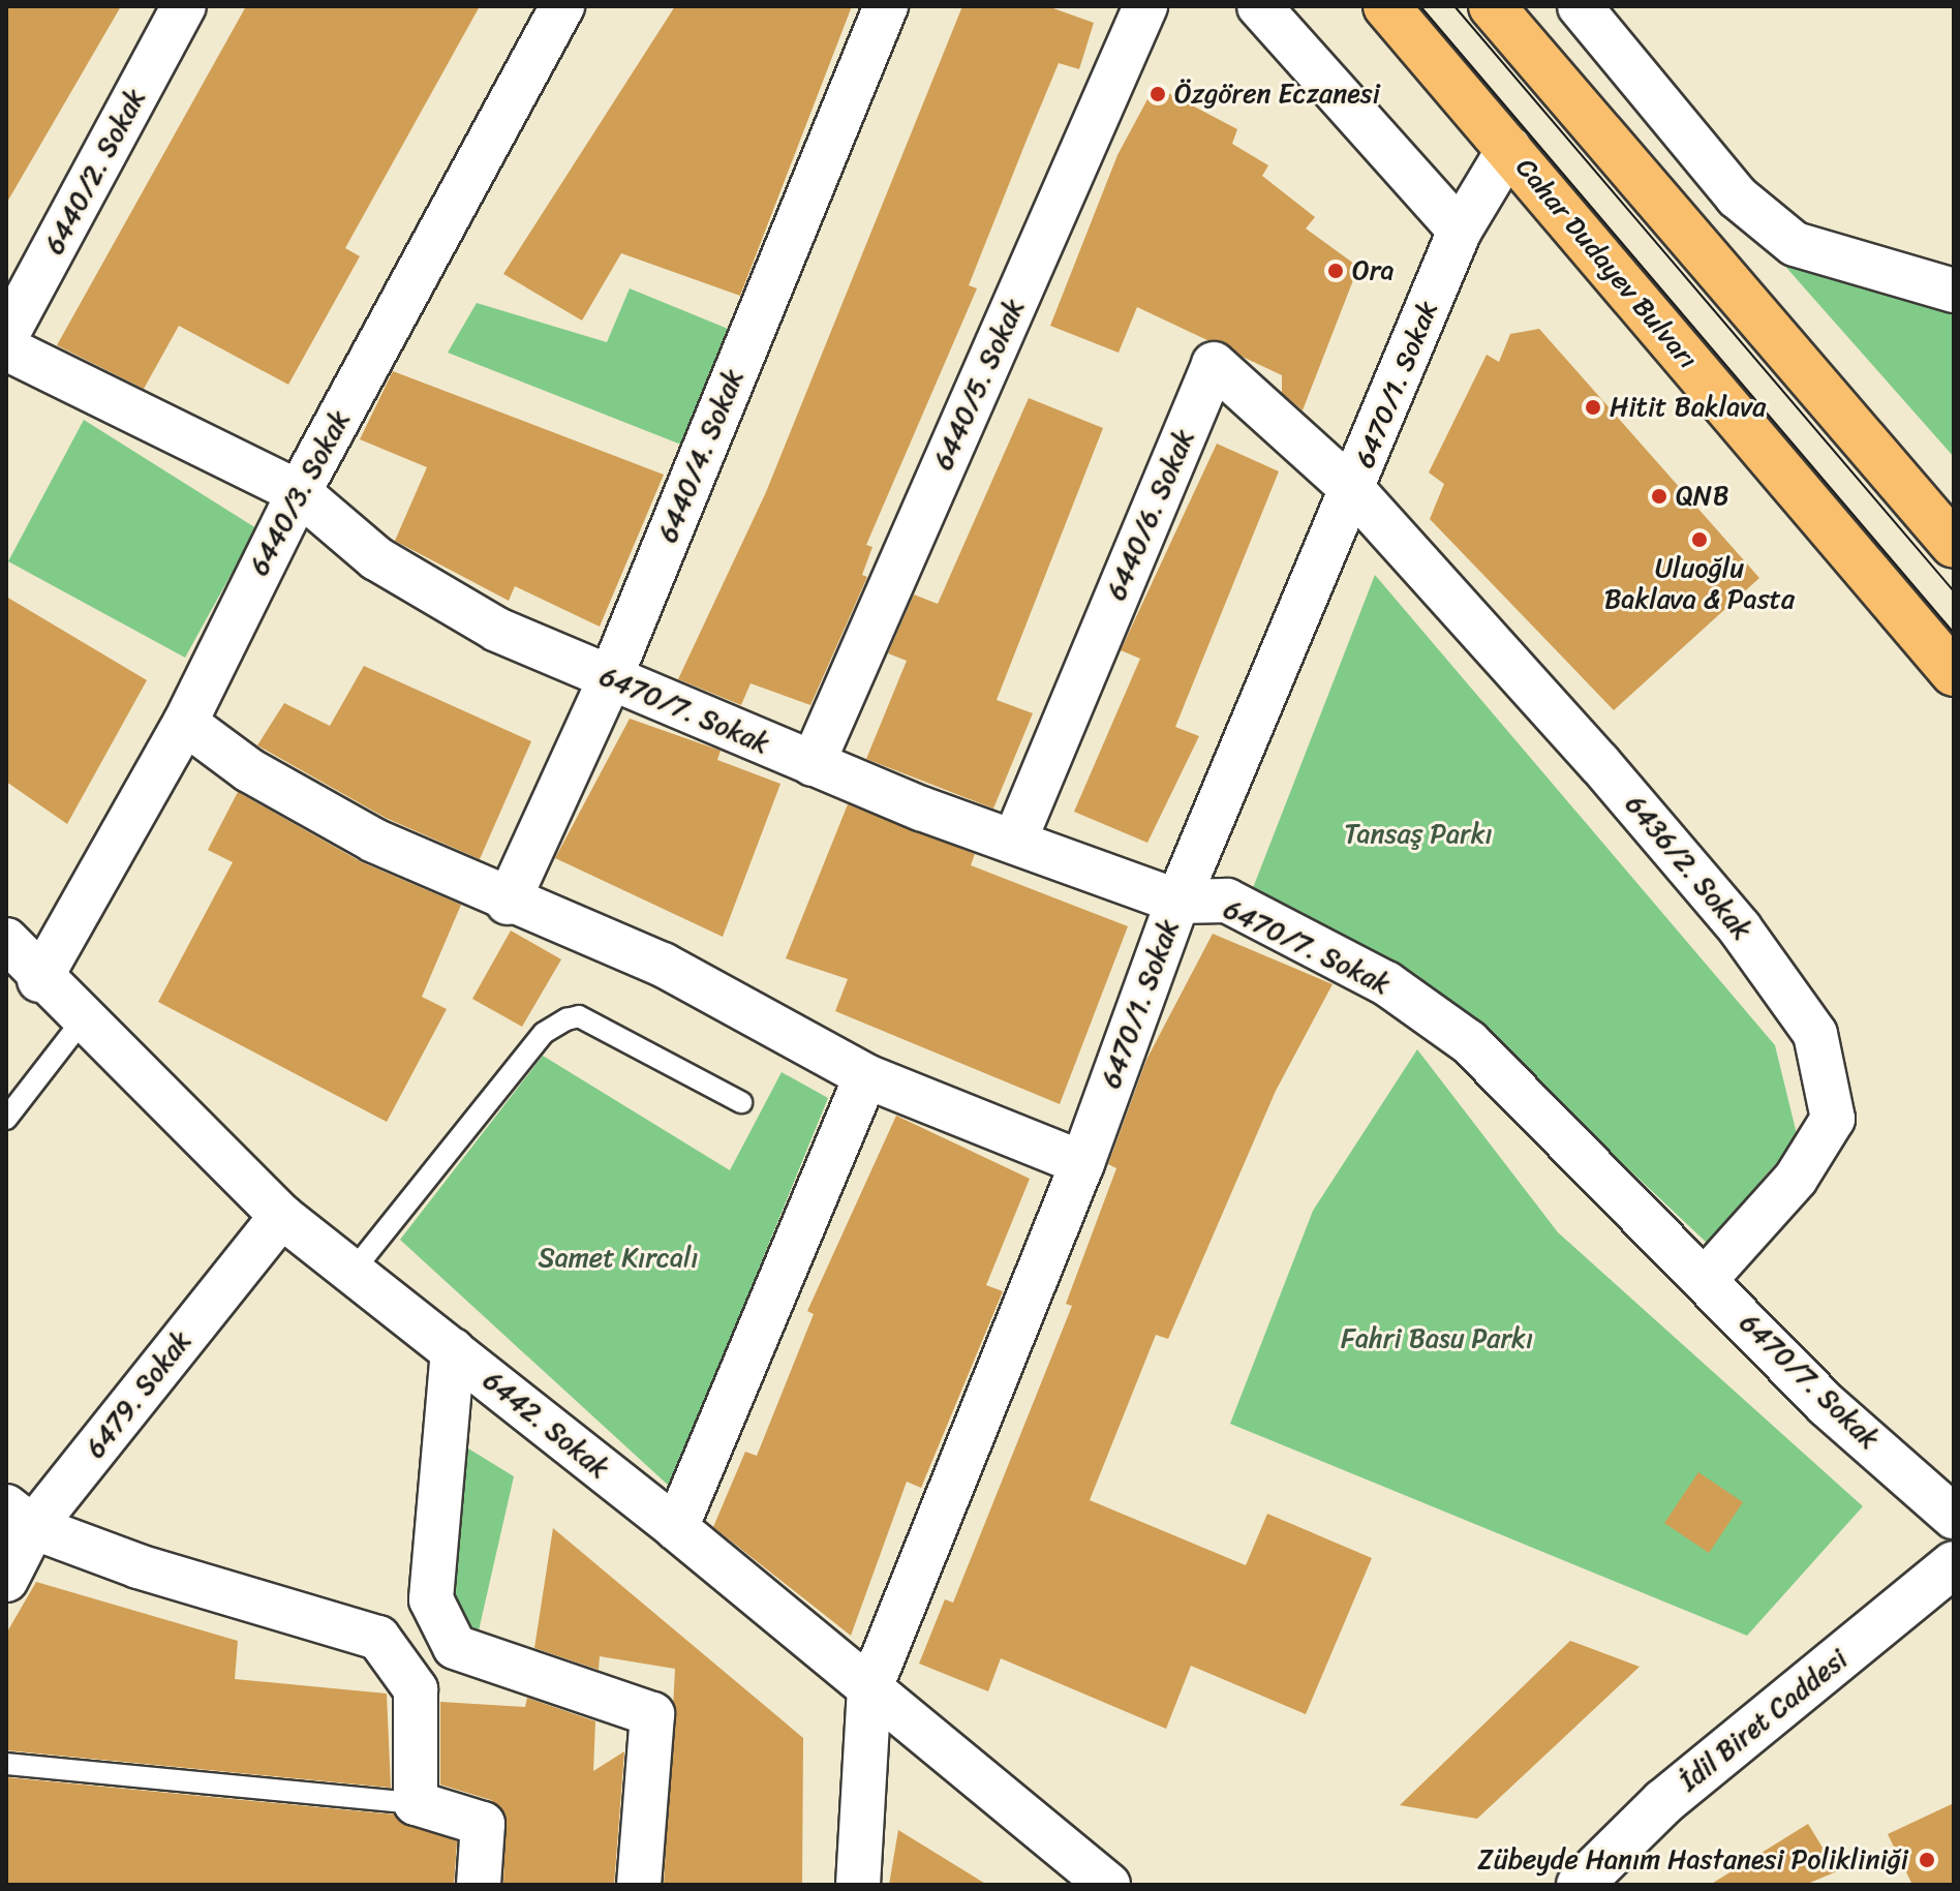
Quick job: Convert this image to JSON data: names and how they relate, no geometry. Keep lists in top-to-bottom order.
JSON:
{
  "streets": {
    "main road": ["Cahar Dudayev Bulvarı"],
    "street": [
      "6440/2. Sokak",
      "6440/5. Sokak",
      "6470/1. Sokak",
      "6440/4. Sokak",
      "6440/3. Sokak",
      "6440/6. Sokak",
      "6470/7. Sokak",
      "6436/2. Sokak",
      "6479. Sokak",
      "6442. Sokak",
      "İdil Biret Caddesi"
    ]
  },
  "crossings": [
    ["Cahar Dudayev Bulvarı", "6470/1. Sokak"],
    ["6440/5. Sokak", "6470/7. Sokak"],
    ["6470/1. Sokak", "6440/6. Sokak"],
    ["6470/1. Sokak", "6470/7. Sokak"],
    ["6470/1. Sokak", "6436/2. Sokak"],
    ["6470/1. Sokak", "6442. Sokak"],
    ["6440/4. Sokak", "6470/7. Sokak"],
    ["6440/3. Sokak", "6470/7. Sokak"],
    ["6440/3. Sokak", "6442. Sokak"],
    ["6440/6. Sokak", "6470/7. Sokak"],
    ["6440/6. Sokak", "6436/2. Sokak"],
    ["6470/7. Sokak", "6436/2. Sokak"],
    ["6479. Sokak", "6442. Sokak"]
  ],
  "parks": ["Tansaş Parkı", "Samet Kırcalı", "Fahri Basu Parkı"],
  "places": [
    "Özgören Eczanesi",
    "Ora",
    "Hitit Baklava",
    "QNB",
    "Uluoğlu Baklava & Pasta",
    "Zübeyde Hanım Hastanesi Polikliniği"
  ]
}
